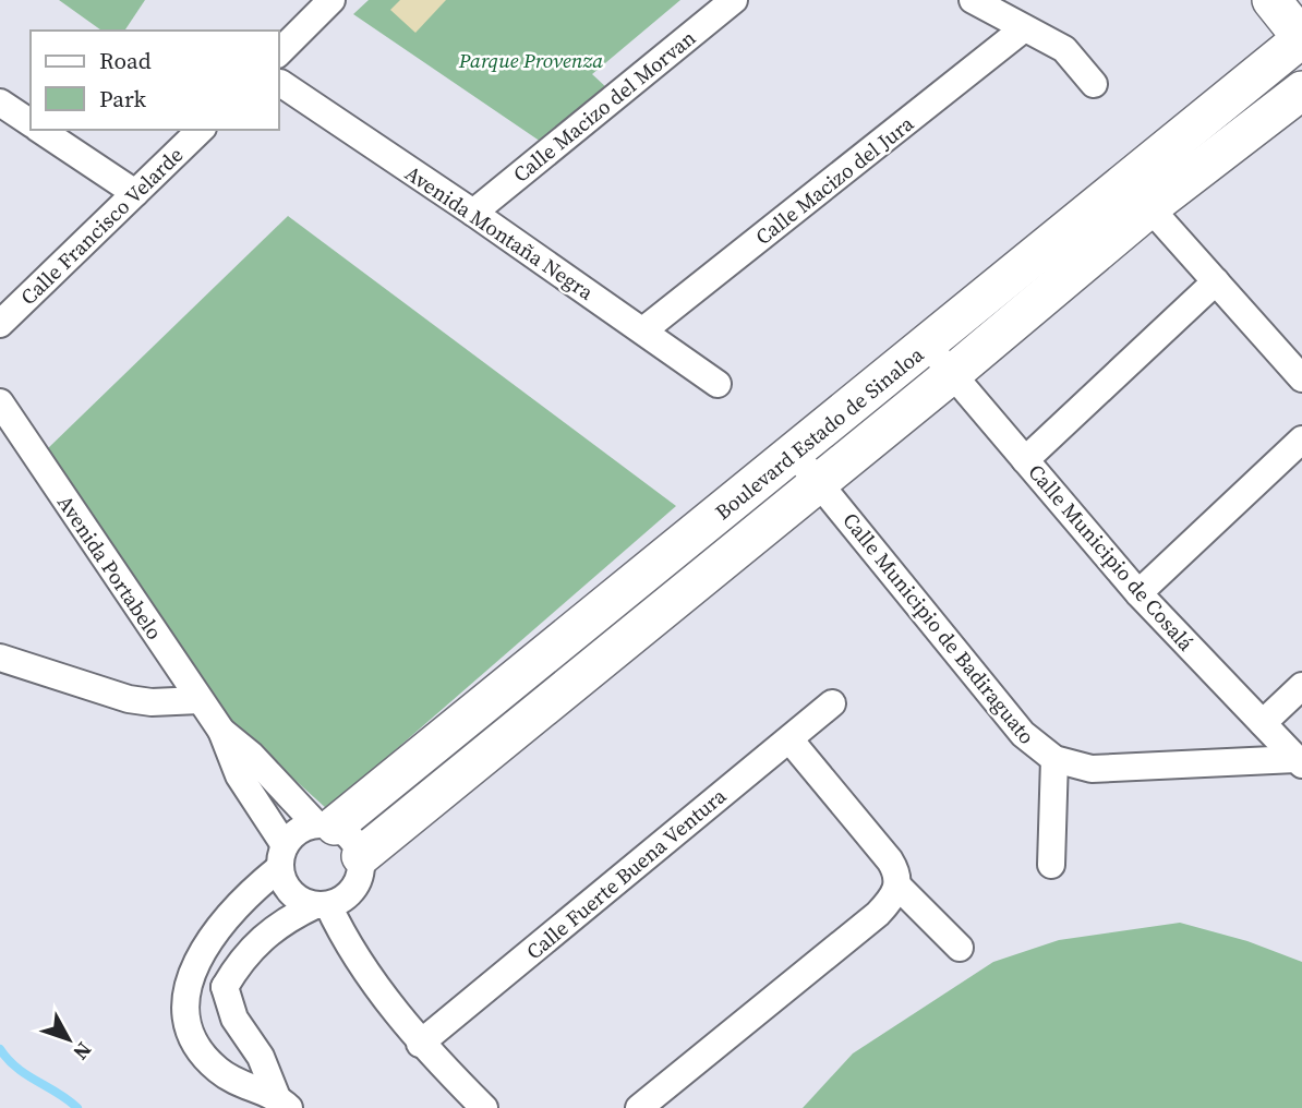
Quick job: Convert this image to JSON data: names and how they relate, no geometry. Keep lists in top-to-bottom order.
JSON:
{
  "streets": {
    "street": [
      "Calle Macizo del Morvan",
      "Calle Macizo del Jura",
      "Calle Francisco Velarde",
      "Avenida Montaña Negra",
      "Boulevard Estado de Sinaloa",
      "Calle Municipio de Cosalá",
      "Avenida Portabelo",
      "Calle Municipio de Badiraguato",
      "Calle Fuerte Buena Ventura"
    ]
  },
  "crossings": [
    ["Calle Macizo del Morvan", "Avenida Montaña Negra"],
    ["Calle Macizo del Jura", "Avenida Montaña Negra"],
    ["Boulevard Estado de Sinaloa", "Calle Municipio de Cosalá"],
    ["Boulevard Estado de Sinaloa", "Avenida Portabelo"],
    ["Boulevard Estado de Sinaloa", "Calle Municipio de Badiraguato"],
    ["Calle Municipio de Cosalá", "Calle Municipio de Badiraguato"]
  ],
  "parks": ["Parque Provenza"],
  "legend": ["Road", "Park"],
  "north": "bottom right"
}
